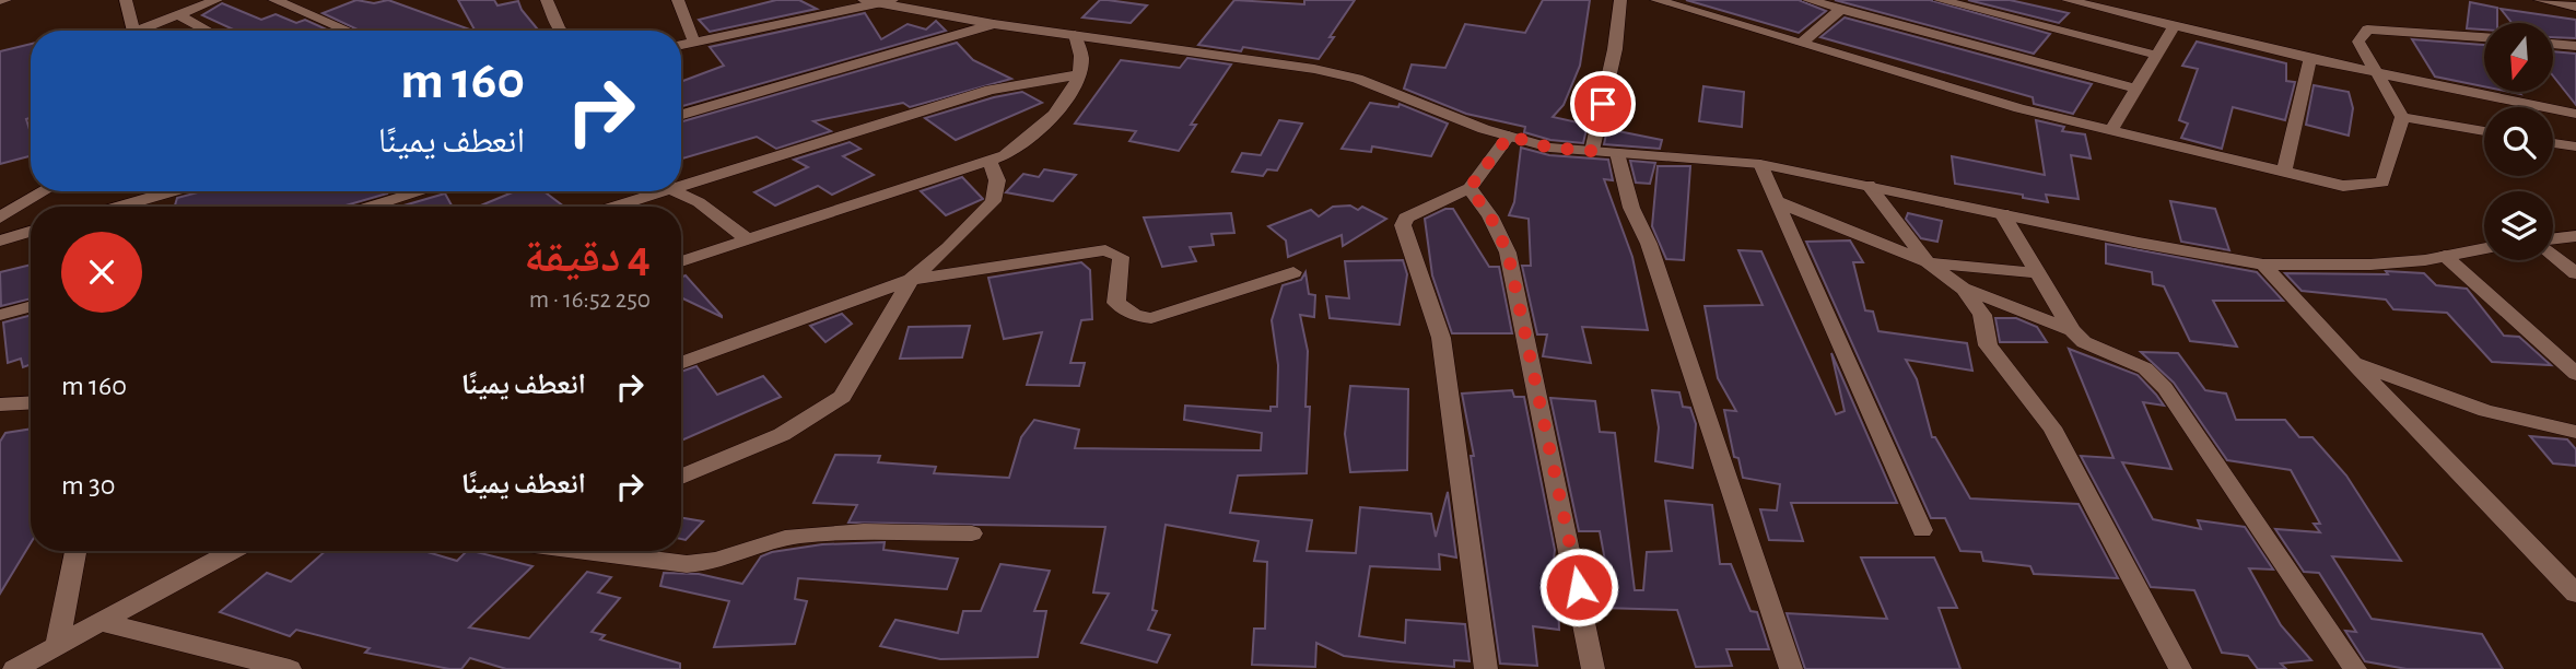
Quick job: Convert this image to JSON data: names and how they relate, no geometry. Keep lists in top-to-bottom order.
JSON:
{
  "north": "bottom",
  "page": {
    "turn": ["160 m", "انعطف يمينًا"],
    "heading": ["4 دقيقة", "250 m · 16:52"],
    "list": [
      {
        "name": "انعطف يمينًا",
        "value": "160 m"
      },
      {
        "name": "انعطف يمينًا",
        "value": "30 m"
      }
    ]
  }
}
